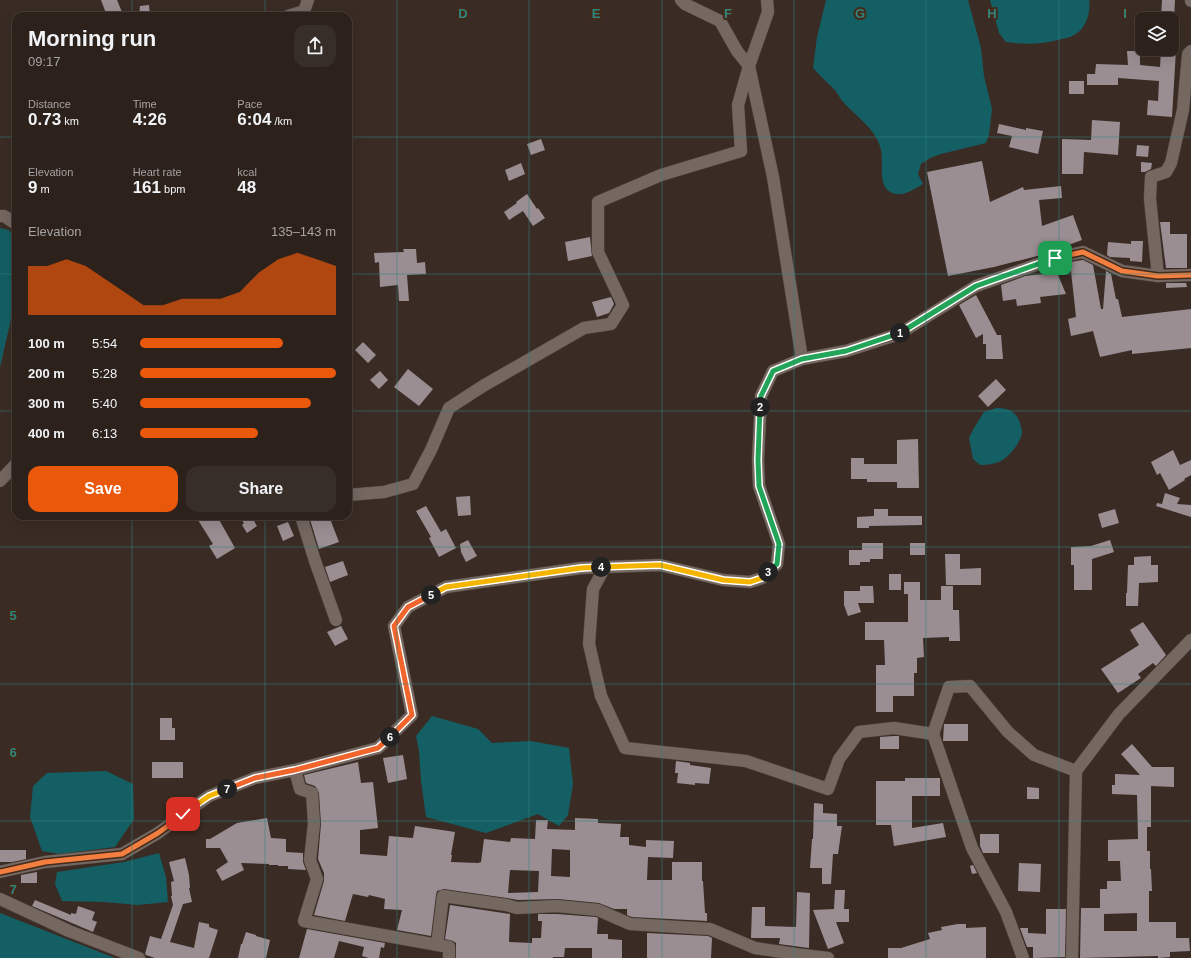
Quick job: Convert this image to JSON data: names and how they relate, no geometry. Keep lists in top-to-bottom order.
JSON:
{
  "page": {
    "heading": ["Morning run", "09:17"],
    "stats": [
      ["Distance", "0.73 km"],
      ["Time", "4:26"],
      ["Pace", "6:04 /km"],
      ["Elevation", "9 m"],
      ["Heart rate", "161 bpm"],
      ["kcal", "48"]
    ],
    "chart": ["Elevation", "135–143 m"],
    "pins": [
      "1",
      "2",
      "4",
      "3",
      "5",
      "6",
      "7"
    ],
    "list": [
      {
        "name": "100 m",
        "note": "5:54"
      },
      {
        "name": "200 m",
        "note": "5:28"
      },
      {
        "name": "300 m",
        "note": "5:40"
      },
      {
        "name": "400 m",
        "note": "6:13"
      }
    ],
    "buttons": ["Save", "Share"]
  },
  "grid": {
    "columns": [
      "D",
      "E",
      "F",
      "G",
      "H",
      "I"
    ],
    "rows": ["5", "6", "7"]
  }
}
